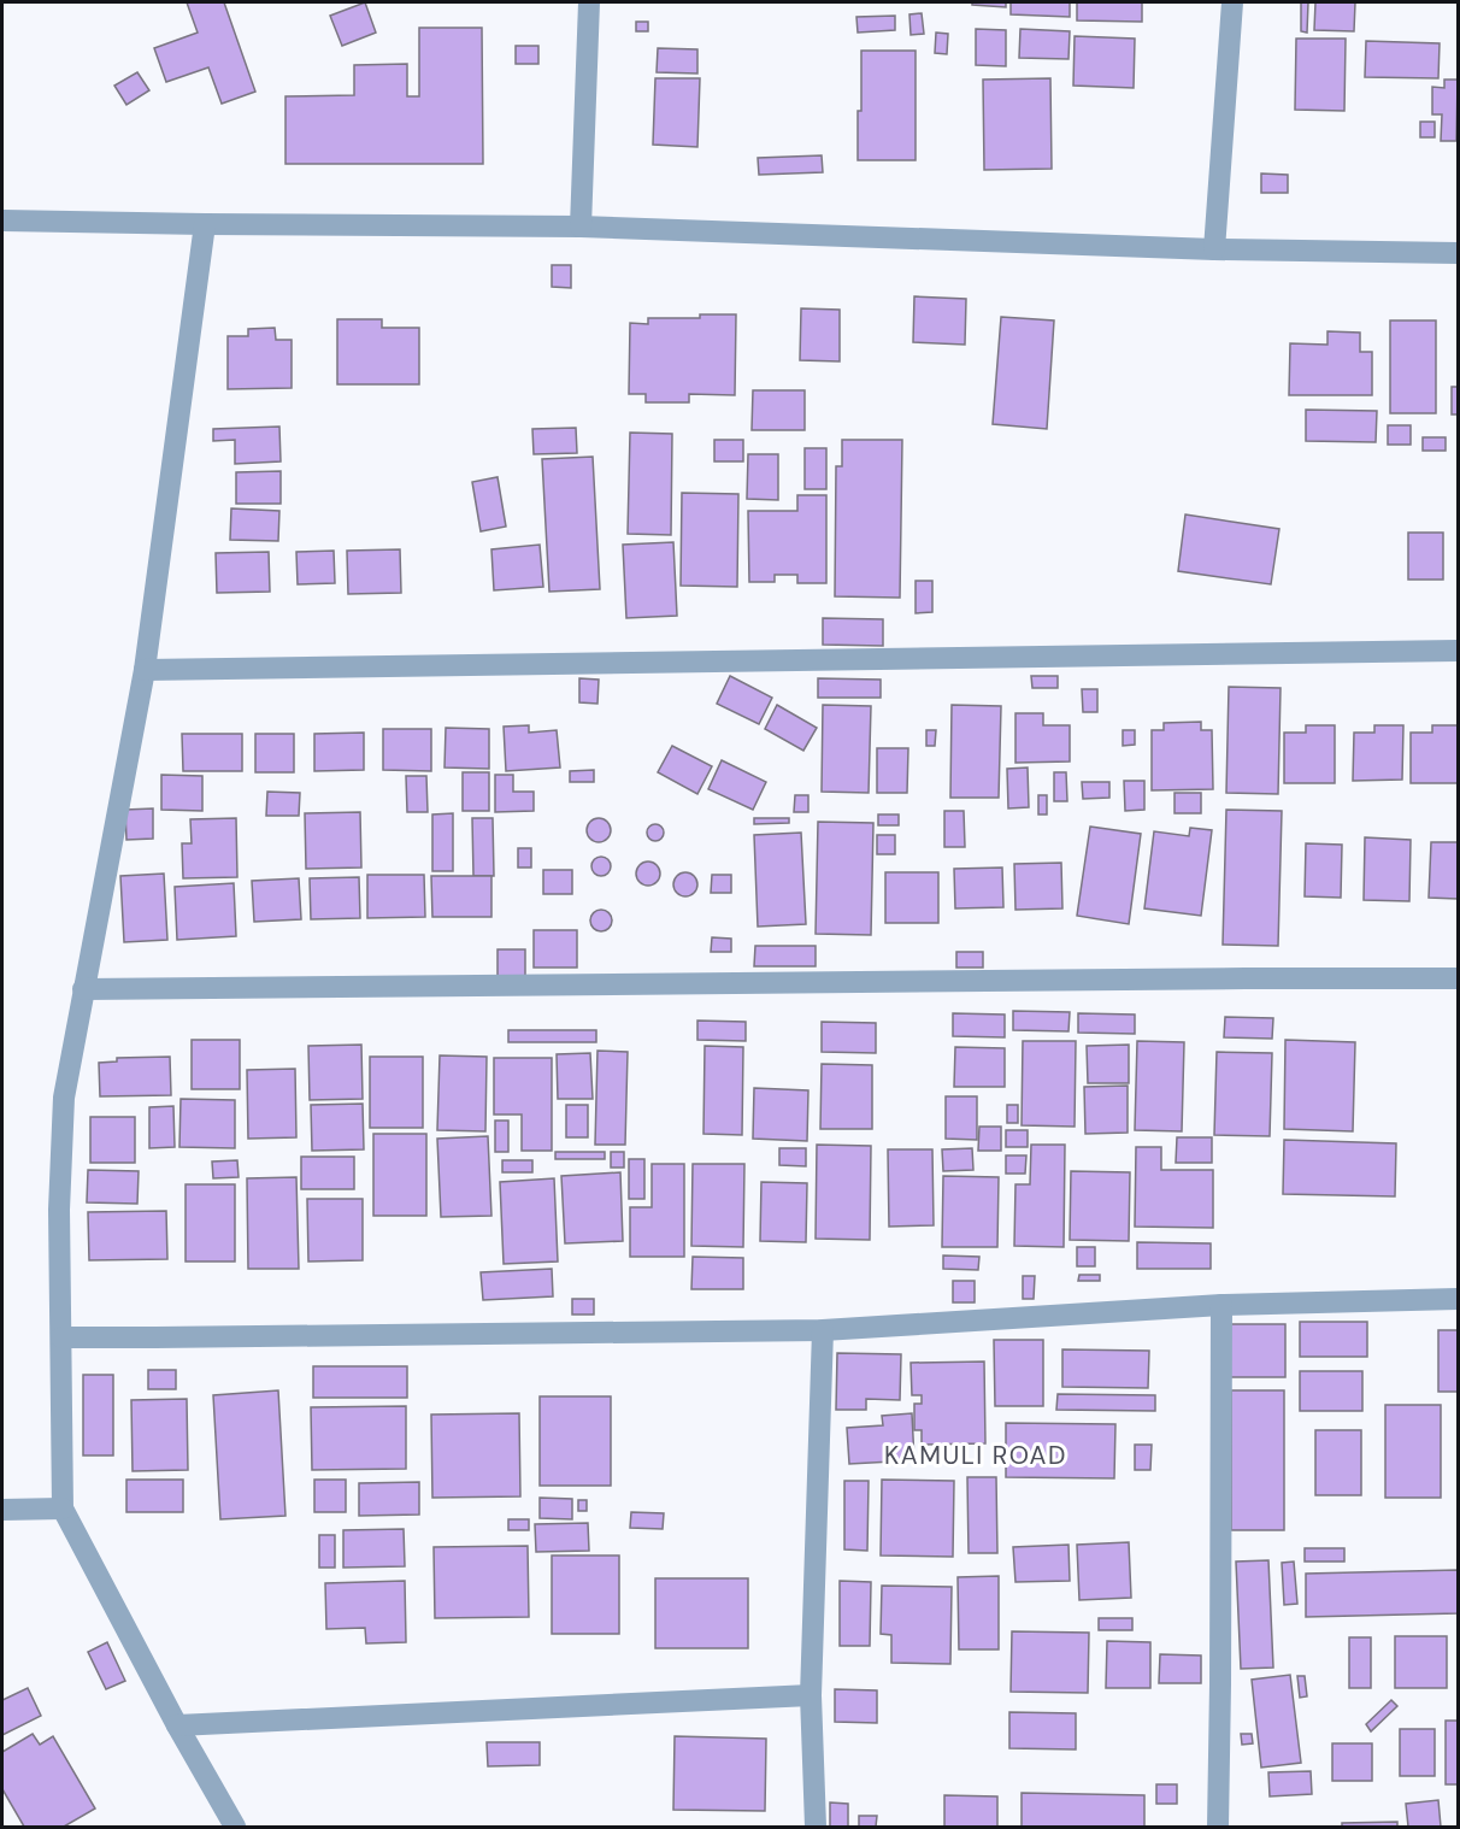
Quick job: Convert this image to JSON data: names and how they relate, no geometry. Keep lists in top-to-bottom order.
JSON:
{
  "districts": ["KAMULI ROAD"]
}
